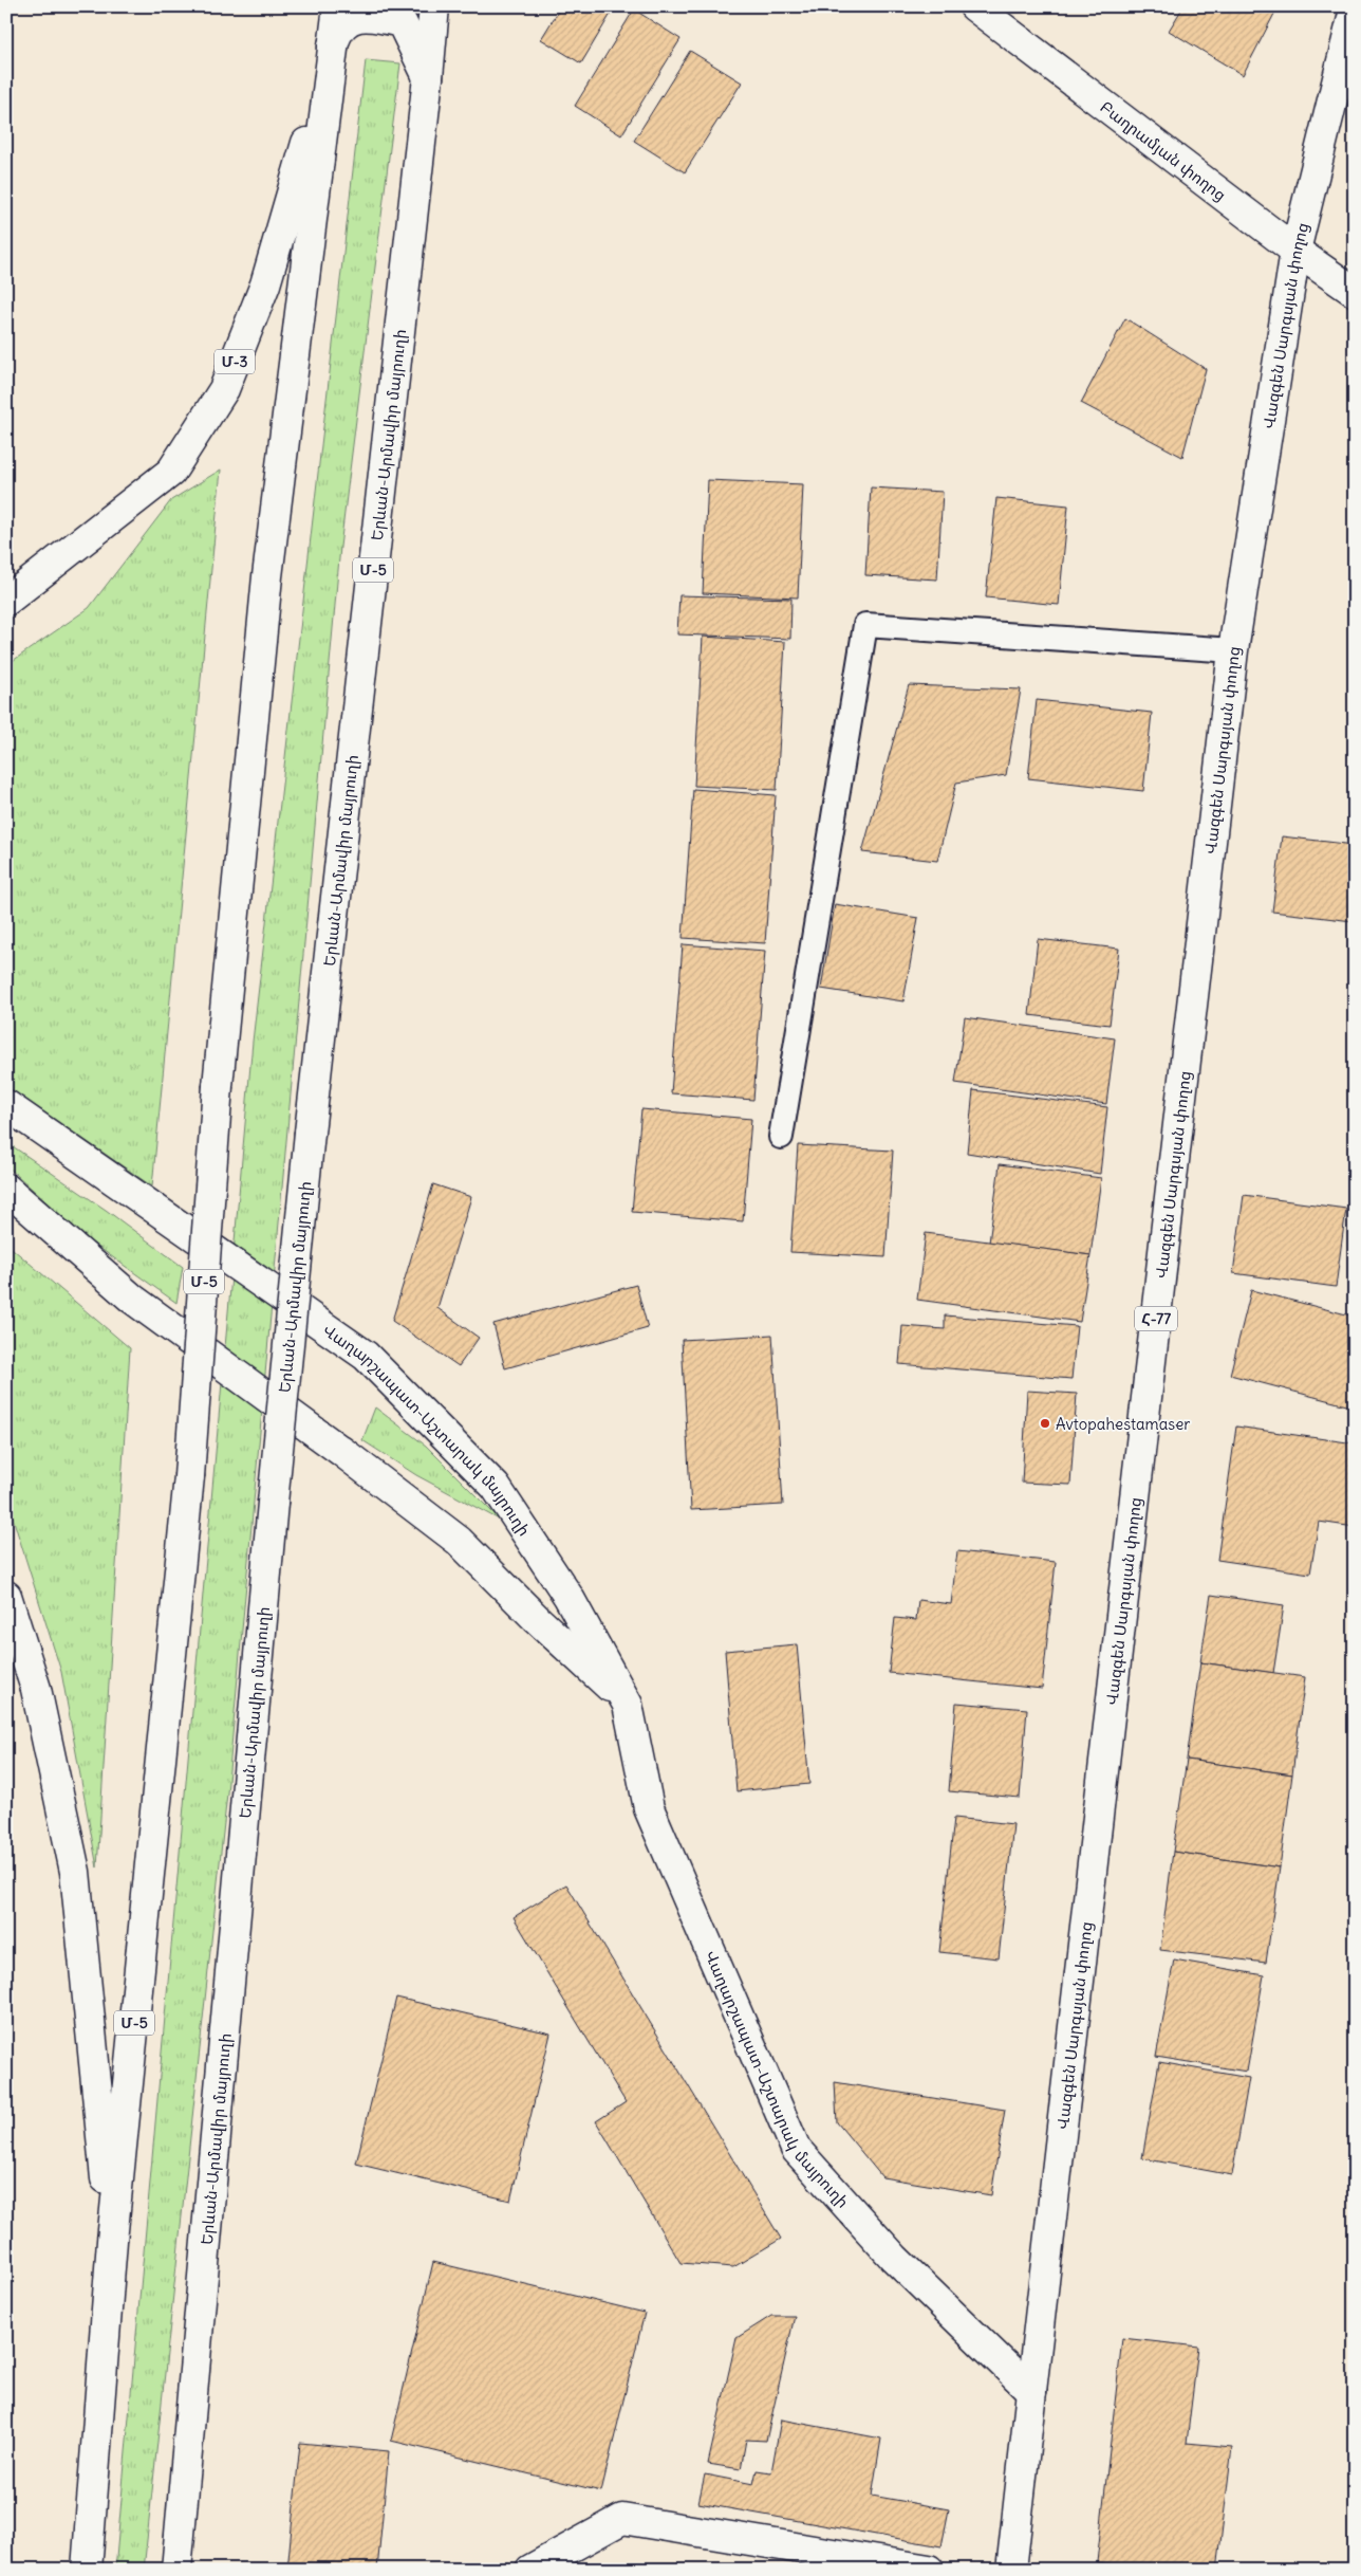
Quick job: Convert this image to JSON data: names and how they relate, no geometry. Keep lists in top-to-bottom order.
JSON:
{
  "streets": {
    "main road": [
      "Բաղրամյան փողոց",
      "Վազգեն Սարգսյան փողոց",
      "Մ-3",
      "Երևան-Արմավիր մայրուղի",
      "Մ-5",
      "Հ-77",
      "Վաղարշապատ-Աշտարակ մայրուղի"
    ]
  },
  "crossings": [
    ["Բաղրամյան փողոց", "Վազգեն Սարգսյան փողոց"],
    ["Վազգեն Սարգսյան փողոց", "Վաղարշապատ-Աշտարակ մայրուղի"],
    ["Մ-3", "Մ-5"]
  ],
  "places": ["Avtopahestamaser"]
}
